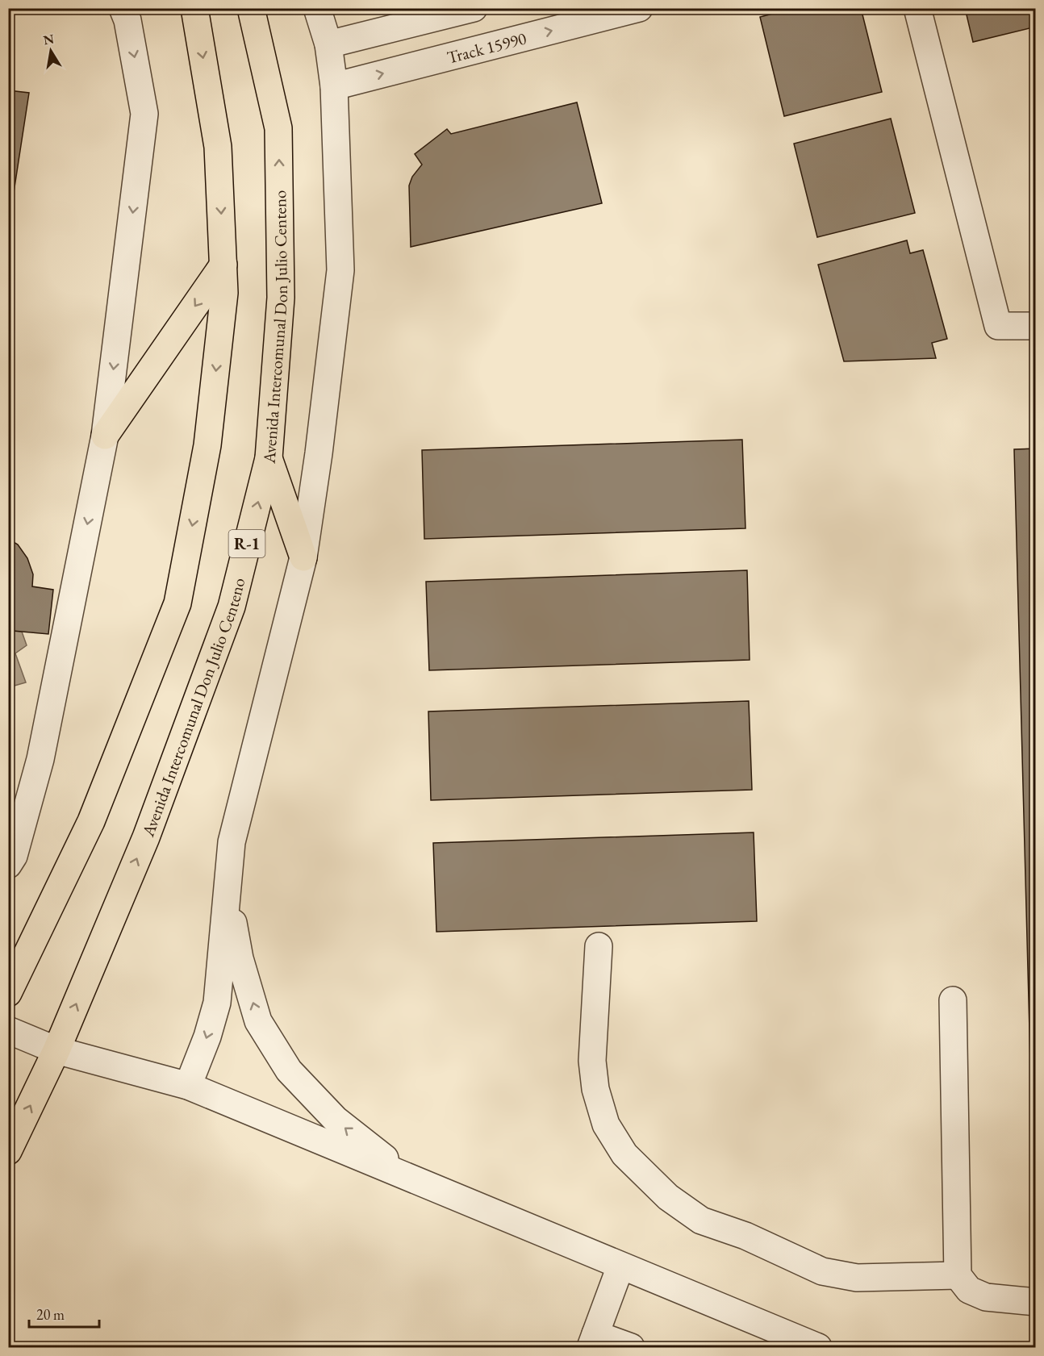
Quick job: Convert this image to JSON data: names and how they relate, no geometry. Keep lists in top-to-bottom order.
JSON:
{
  "streets": {
    "main road": ["Avenida Intercomunal Don Julio Centeno", "R-1"],
    "street": ["Track 15990"]
  },
  "scale_bar": "20 m",
  "north": "top"
}
